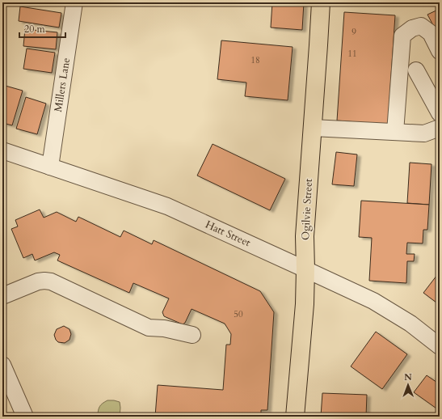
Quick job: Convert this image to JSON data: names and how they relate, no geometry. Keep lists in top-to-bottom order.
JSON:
{
  "streets": {
    "main road": ["Ogilvie Street"],
    "street": ["Millers Lane", "Hatt Street"]
  },
  "crossings": [
    ["Millers Lane", "Hatt Street"],
    ["Ogilvie Street", "Hatt Street"]
  ],
  "house_numbers": [
    "9",
    "11",
    "18",
    "50"
  ],
  "scale_bar": "20 m",
  "north": "top"
}
